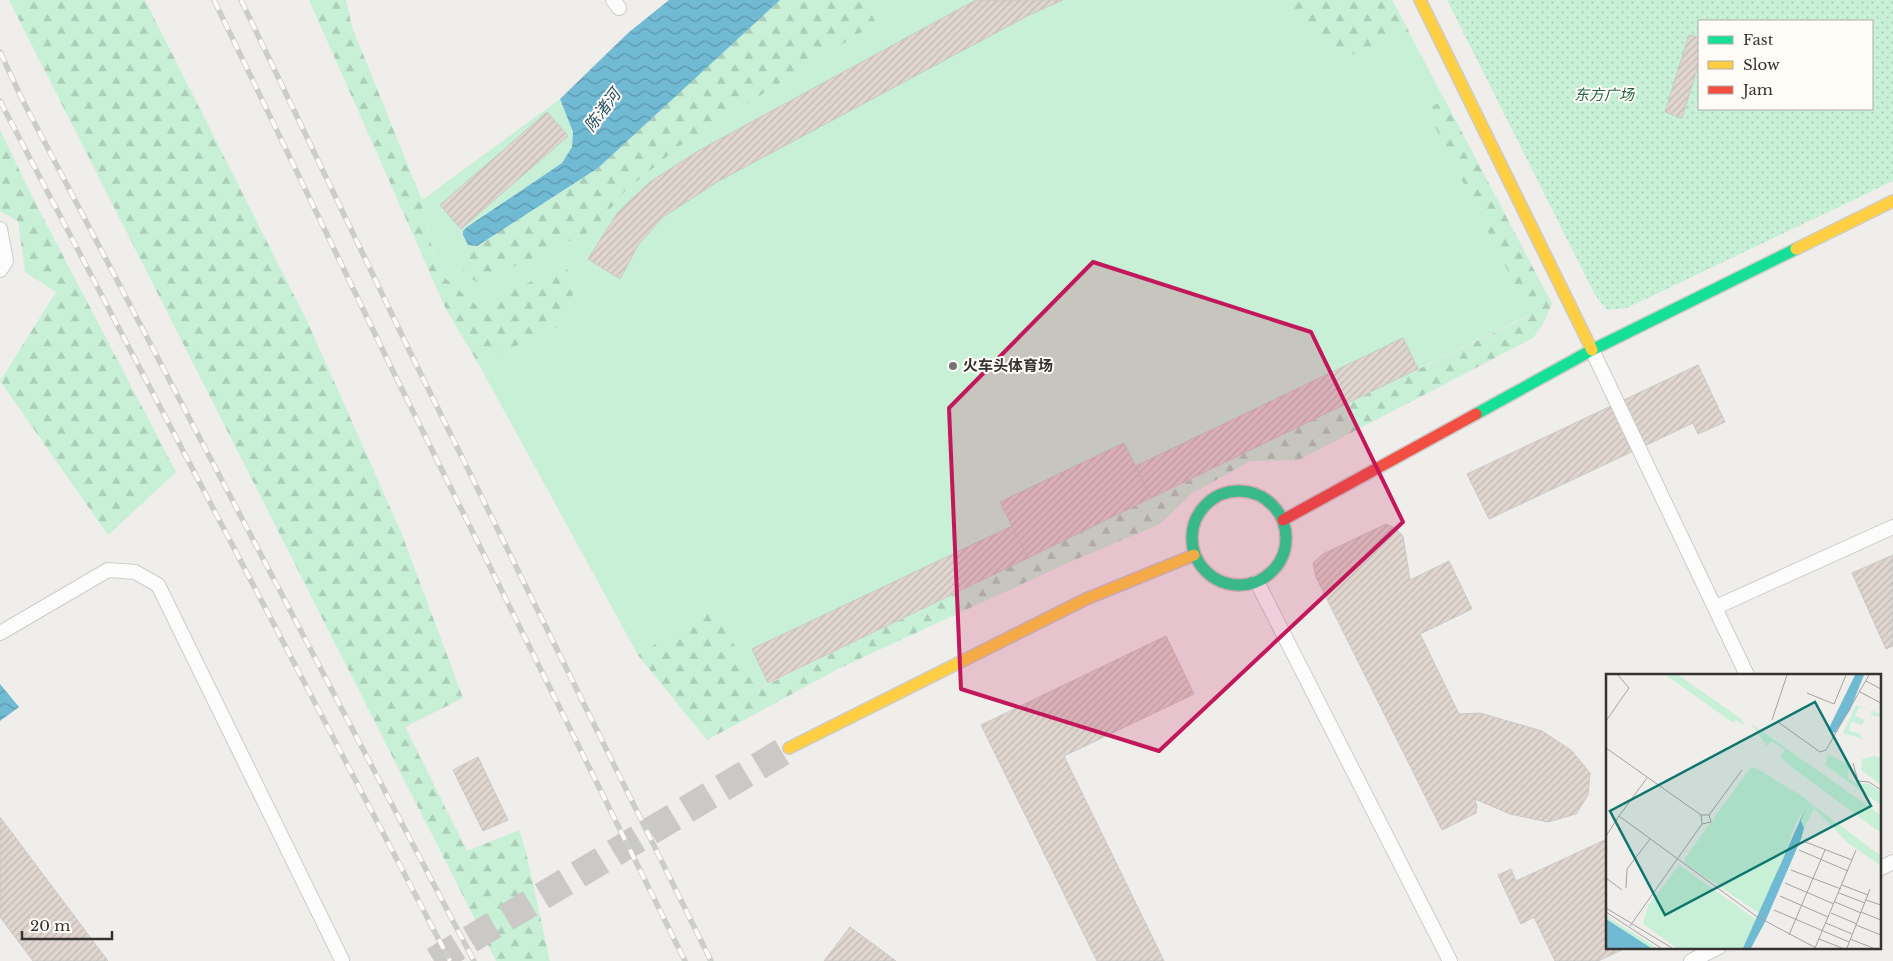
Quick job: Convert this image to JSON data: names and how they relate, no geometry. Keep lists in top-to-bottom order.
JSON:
{
  "water": ["陈渚河"],
  "parks": ["东方广场"],
  "places": ["火车头体育场"],
  "legend": ["Fast", "Slow", "Jam"],
  "scale_bar": "20 m"
}
